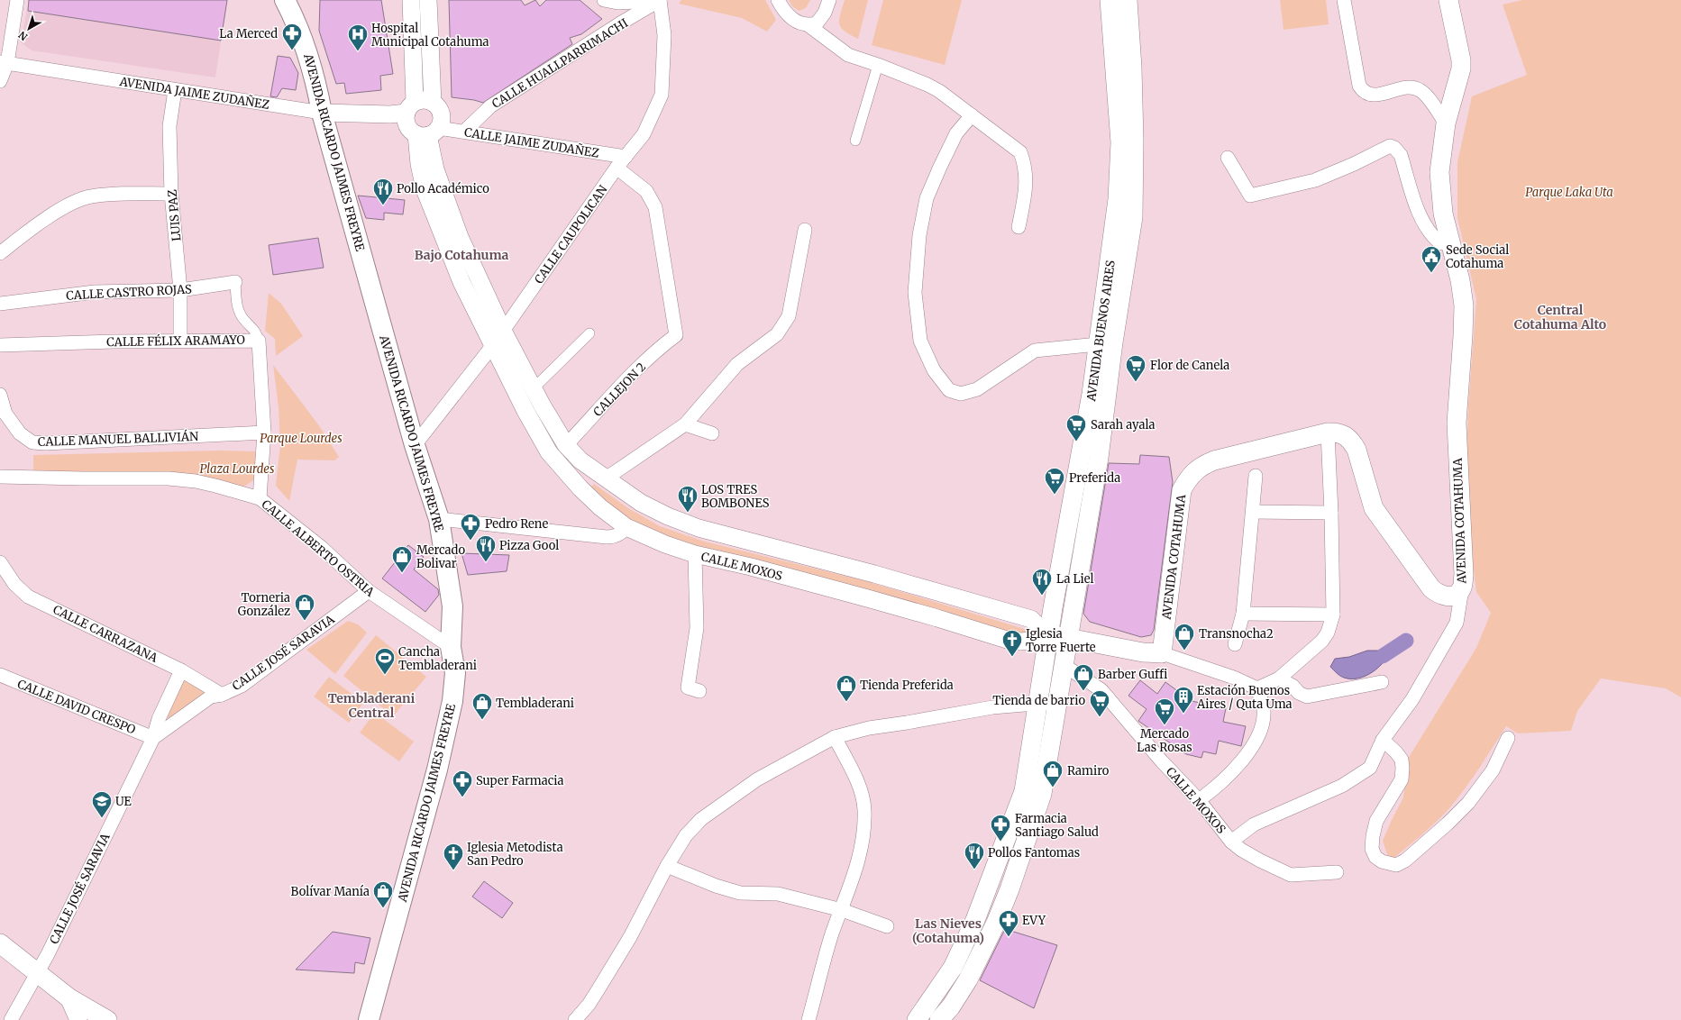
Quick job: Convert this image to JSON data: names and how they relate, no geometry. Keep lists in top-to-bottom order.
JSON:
{
  "streets": {
    "main road": ["AVENIDA RICARDO JAIMES FREYRE", "AVENIDA BUENOS AIRES", "AVENIDA COTAHUMA"],
    "street": [
      "CALLE HUALLPARRIMACHI",
      "AVENIDA JAIME ZUDAÑEZ",
      "CALLE JAIME ZUDAÑEZ",
      "LUIS PAZ",
      "CALLE CAUPOLICAN",
      "CALLE CASTRO ROJAS",
      "CALLE FÉLIX ARAMAYO",
      "CALLEJON 2",
      "CALLE MANUEL BALLIVIÁN",
      "CALLE ALBERTO OSTRIA",
      "CALLE MOXOS",
      "CALLE CARRAZANA",
      "CALLE JOSÉ SARAVIA",
      "CALLE DAVID CRESPO"
    ]
  },
  "crossings": [
    ["CALLE HUALLPARRIMACHI", "CALLE JAIME ZUDAÑEZ"],
    ["CALLE HUALLPARRIMACHI", "CALLE CAUPOLICAN"],
    ["AVENIDA JAIME ZUDAÑEZ", "CALLE JAIME ZUDAÑEZ"],
    ["AVENIDA JAIME ZUDAÑEZ", "AVENIDA RICARDO JAIMES FREYRE"],
    ["AVENIDA JAIME ZUDAÑEZ", "LUIS PAZ"],
    ["AVENIDA JAIME ZUDAÑEZ", "CALLE MOXOS"],
    ["CALLE JAIME ZUDAÑEZ", "CALLE CAUPOLICAN"],
    ["CALLE JAIME ZUDAÑEZ", "CALLE MOXOS"],
    ["AVENIDA RICARDO JAIMES FREYRE", "CALLE CAUPOLICAN"],
    ["AVENIDA RICARDO JAIMES FREYRE", "CALLE ALBERTO OSTRIA"],
    ["LUIS PAZ", "CALLE CASTRO ROJAS"],
    ["LUIS PAZ", "CALLE FÉLIX ARAMAYO"],
    ["CALLE CAUPOLICAN", "CALLEJON 2"],
    ["CALLE CAUPOLICAN", "CALLE MOXOS"],
    ["CALLE CASTRO ROJAS", "CALLE FÉLIX ARAMAYO"],
    ["AVENIDA BUENOS AIRES", "CALLE MOXOS"],
    ["CALLE FÉLIX ARAMAYO", "CALLE MANUEL BALLIVIÁN"],
    ["CALLE FÉLIX ARAMAYO", "CALLE ALBERTO OSTRIA"],
    ["CALLE ALBERTO OSTRIA", "CALLE JOSÉ SARAVIA"],
    ["CALLE CARRAZANA", "CALLE JOSÉ SARAVIA"],
    ["CALLE JOSÉ SARAVIA", "CALLE DAVID CRESPO"]
  ],
  "districts": [
    "Bajo Cotahuma",
    "Central Cotahuma Alto",
    "Tembladerani Central",
    "Las Nieves (Cotahuma)"
  ],
  "parks": ["Parque Laka Uta", "Parque Lourdes", "Plaza Lourdes"],
  "places": {
    "pharmacy": [
      "La Merced",
      "Pedro Rene",
      "Super Farmacia",
      "Farmacia Santiago Salud",
      "EVY"
    ],
    "hospital": ["Hospital Municipal Cotahuma"],
    "restaurant": [
      "Pollo Académico",
      "LOS TRES BOMBONES",
      "Pizza Gool",
      "La Liel",
      "Pollos Fantomas"
    ],
    "public building": ["Sede Social Cotahuma"],
    "supermarket": [
      "Flor de Canela",
      "Sarah ayala",
      "Preferida",
      "Tienda de barrio",
      "Mercado Las Rosas"
    ],
    "shop": [
      "Mercado Bolivar",
      "Torneria González",
      "Transnocha2",
      "Barber Guffi",
      "Tienda Preferida",
      "Tembladerani",
      "Ramiro",
      "Bolívar Manía"
    ],
    "church": ["Iglesia Torre Fuerte", "Iglesia Metodista San Pedro"],
    "sports": ["Cancha Tembladerani"],
    "building": ["Estación Buenos Aires / Quta Uma"],
    "school or university": ["UE"]
  },
  "north": "bottom left"
}
